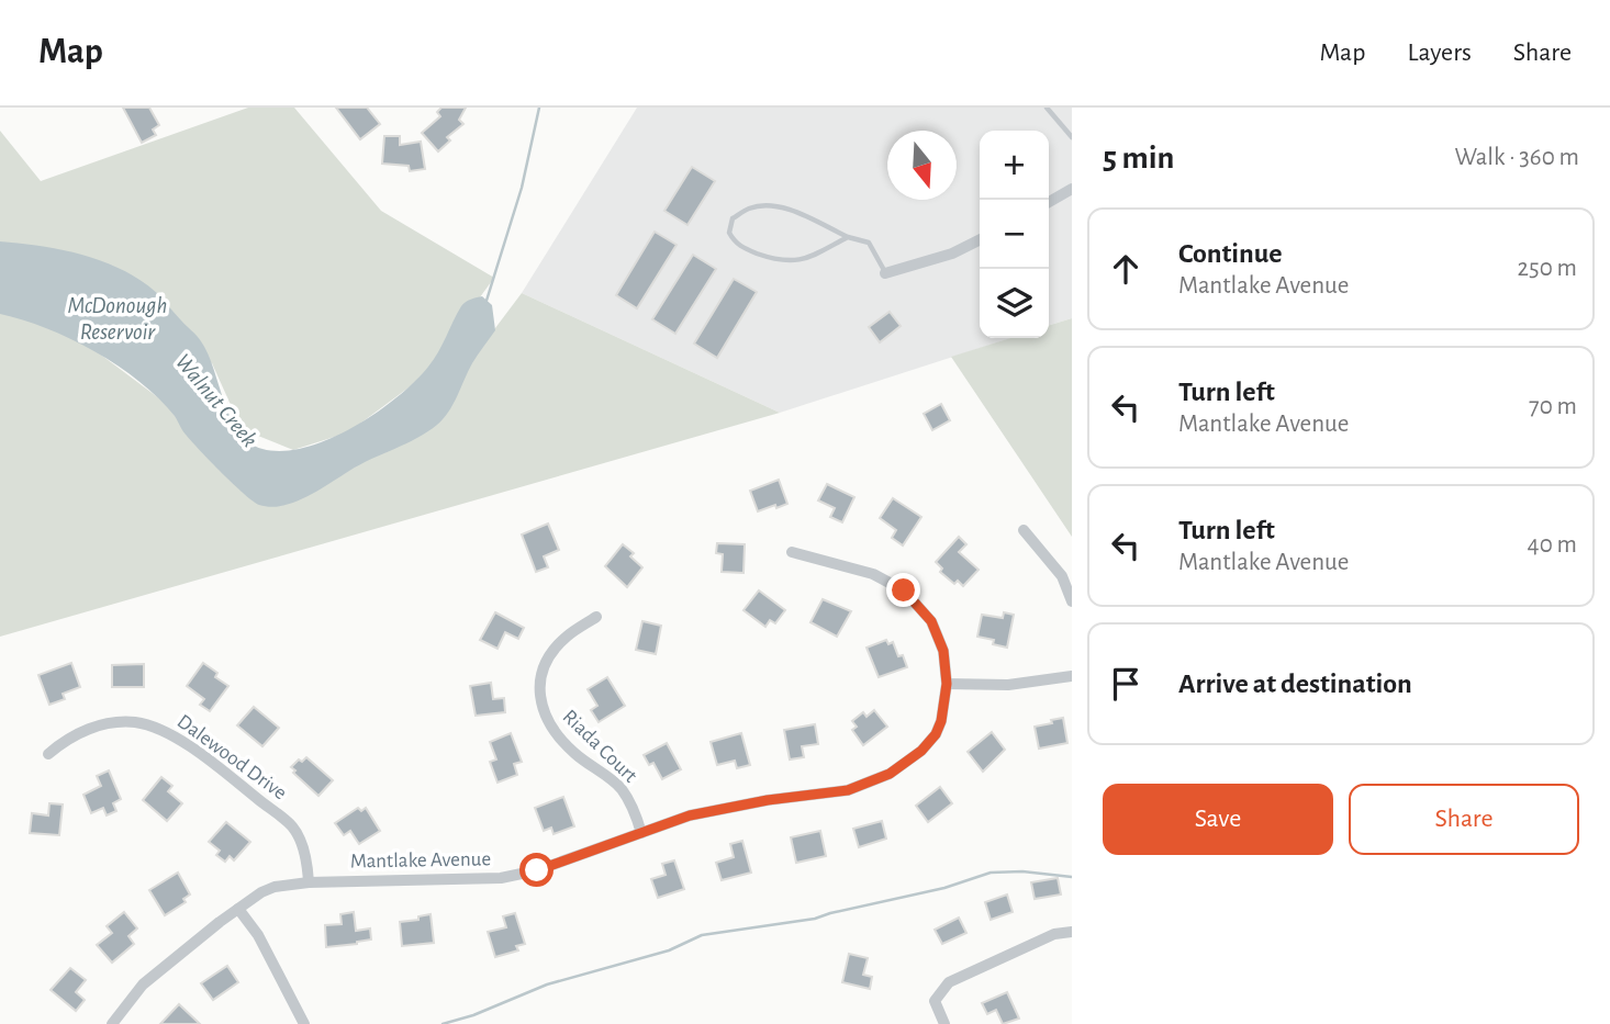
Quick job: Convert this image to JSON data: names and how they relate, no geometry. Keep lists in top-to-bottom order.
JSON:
{
  "streets": {
    "street": ["Riada Court", "Dalewood Drive", "Mantlake Avenue"]
  },
  "crossings": [
    ["Riada Court", "Mantlake Avenue"],
    ["Dalewood Drive", "Mantlake Avenue"]
  ],
  "water": ["McDonough Reservoir", "Walnut Creek"],
  "north": "bottom",
  "page": {
    "header": "Map",
    "nav": ["Map", "Layers", "Share"],
    "heading": ["5 min", "Walk · 360 m"],
    "map_buttons": ["+", "−"],
    "list": [
      ["Continue", "Mantlake Avenue", "250 m"],
      ["Turn left", "Mantlake Avenue", "70 m"],
      ["Turn left", "Mantlake Avenue", "40 m"],
      "Arrive at destination"
    ],
    "buttons": ["Save", "Share"]
  }
}
